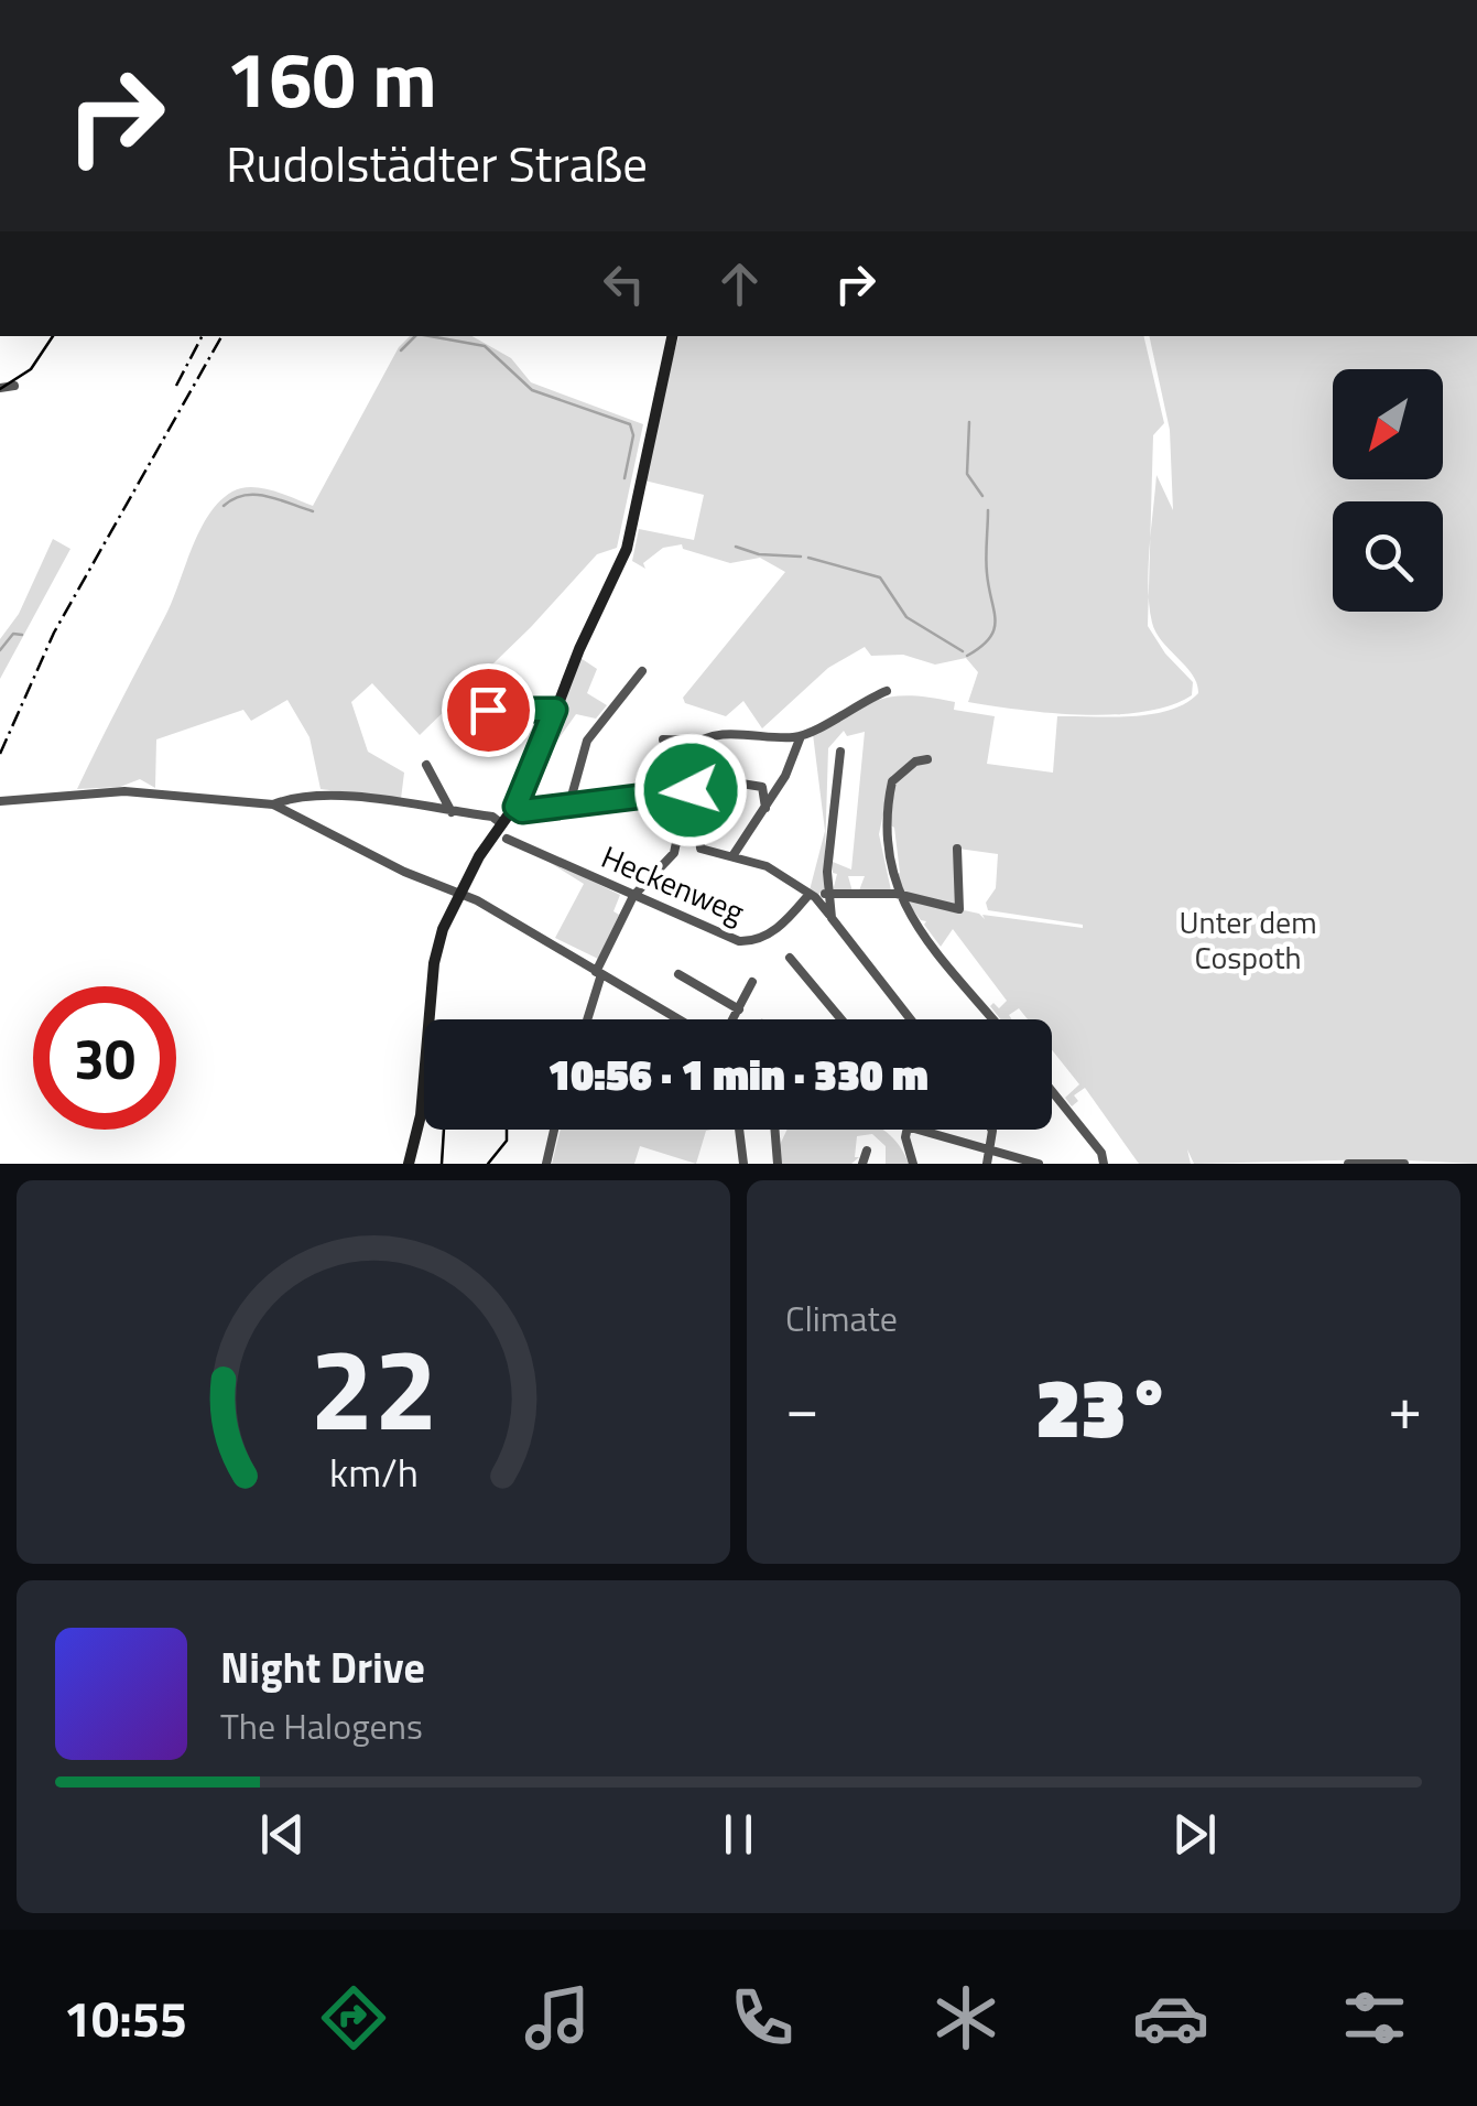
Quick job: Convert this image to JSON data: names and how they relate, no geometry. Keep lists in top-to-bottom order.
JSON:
{
  "streets": {
    "street": ["Heckenweg"]
  },
  "parks": ["Unter dem Cospoth"],
  "north": "bottom left",
  "page": {
    "turn": ["160 m", "Rudolstädter Straße"],
    "limit": "30",
    "trip": "10:56 · 1 min · 330 m",
    "tile": "Climate",
    "heat": ["−", "23°", "+"],
    "song": ["Night Drive", "The Halogens"],
    "tabs": "10:55",
    "gauge": ["22", "km/h"]
  }
}
